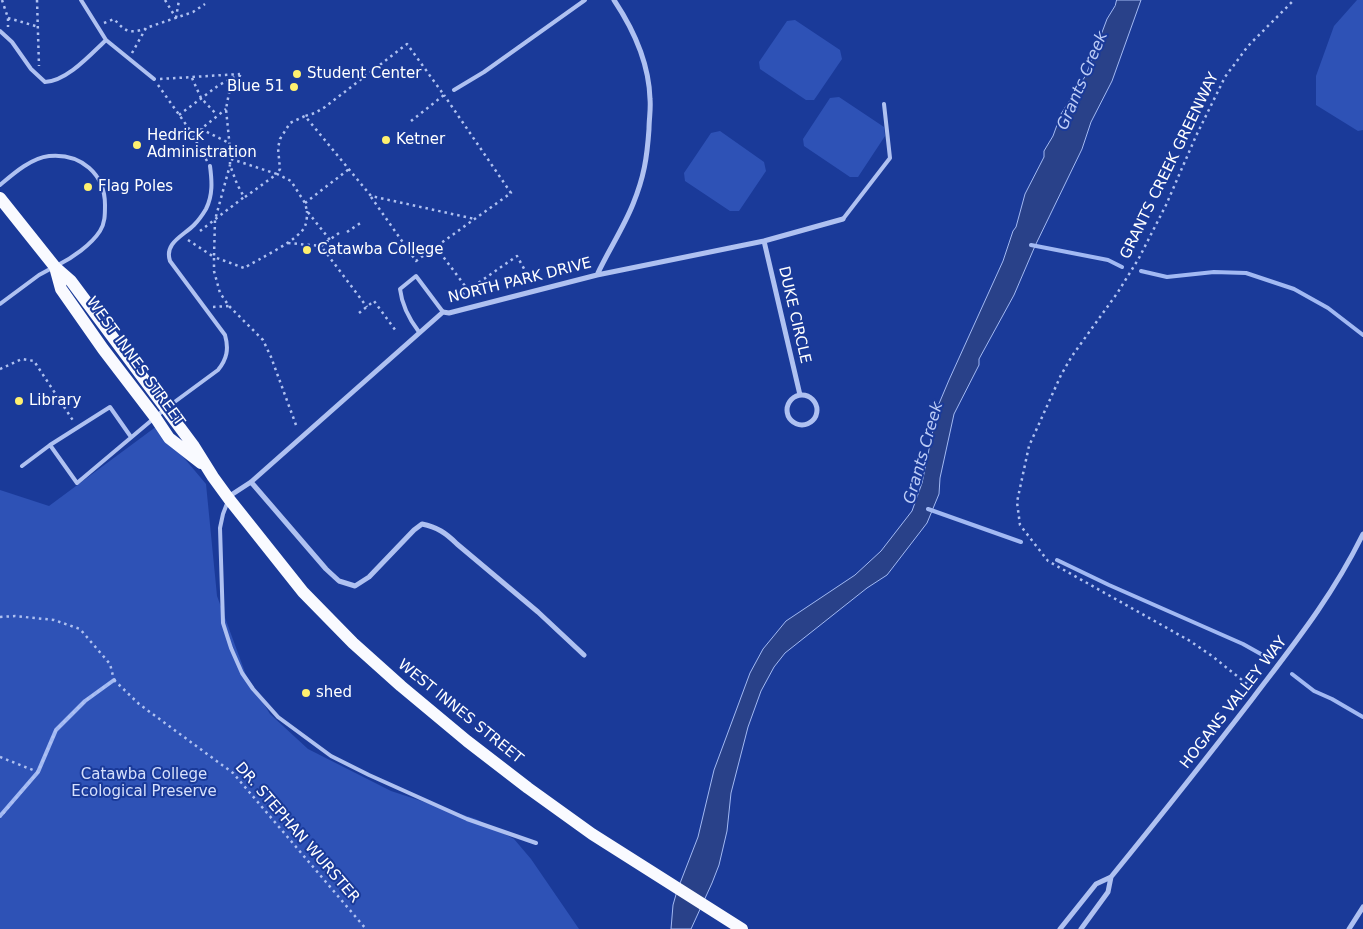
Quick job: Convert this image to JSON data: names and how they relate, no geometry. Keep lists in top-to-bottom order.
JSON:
{
  "streets": {
    "main road": ["WEST INNES STREET"],
    "street": ["NORTH PARK DRIVE", "DUKE CIRCLE", "HOGANS VALLEY WAY"],
    "path": ["GRANTS CREEK GREENWAY", "DR. STEPHAN WURSTER"]
  },
  "crossings": [
    ["GRANTS CREEK GREENWAY", "HOGANS VALLEY WAY"],
    ["NORTH PARK DRIVE", "DUKE CIRCLE"],
    ["NORTH PARK DRIVE", "WEST INNES STREET"]
  ],
  "water": ["Grants Creek"],
  "parks": ["Catawba College Ecological Preserve"],
  "places": [
    "Student Center",
    "Blue 51",
    "Ketner",
    "Hedrick Administration",
    "Flag Poles",
    "Catawba College",
    "Library",
    "shed"
  ]
}
